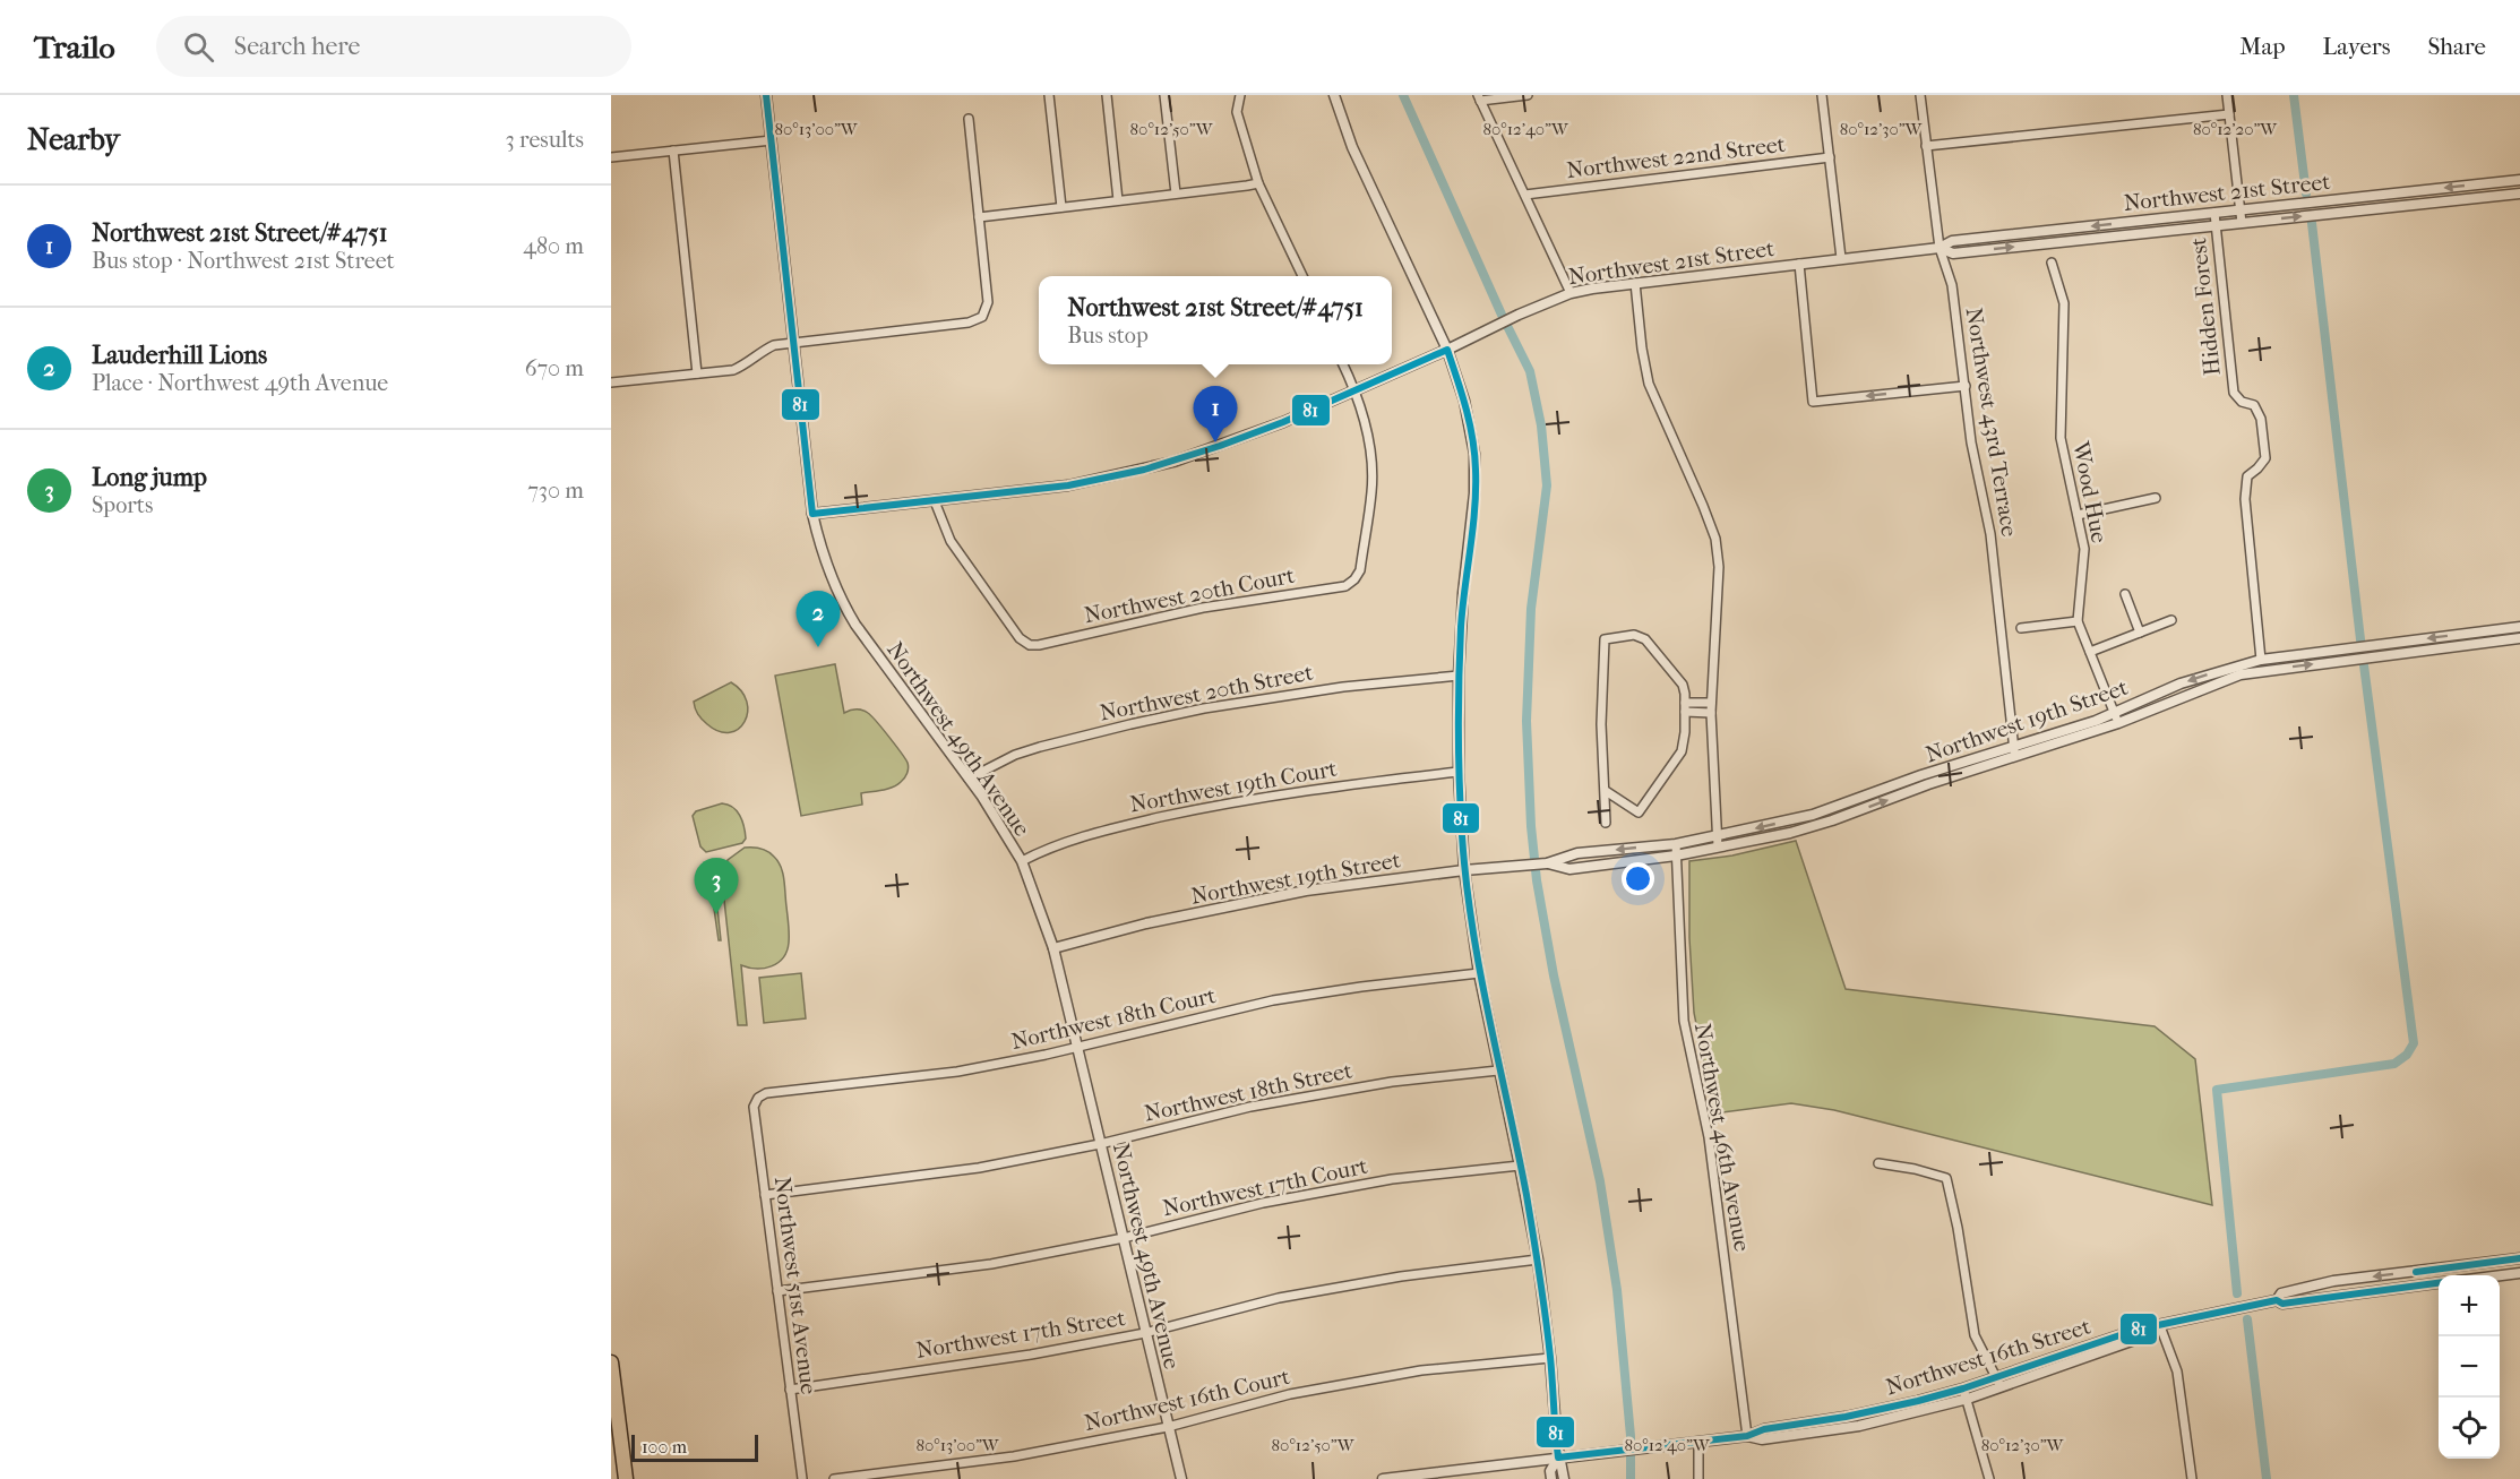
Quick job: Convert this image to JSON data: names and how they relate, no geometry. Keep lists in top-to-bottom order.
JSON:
{
  "streets": {
    "street": [
      "Northwest 22nd Street",
      "Northwest 21st Street",
      "Hidden Forest",
      "Northwest 43rd Terrace",
      "Wood Hue",
      "Northwest 20th Court",
      "Northwest 20th Street",
      "Northwest 19th Street",
      "Northwest 49th Avenue",
      "Northwest 19th Court",
      "Northwest 18th Court",
      "Northwest 18th Street",
      "Northwest 46th Avenue",
      "Northwest 17th Court",
      "Northwest 51st Avenue",
      "Northwest 17th Street",
      "Northwest 16th Street",
      "Northwest 16th Court"
    ]
  },
  "crossings": [
    ["Northwest 21st Street", "Hidden Forest"],
    ["Northwest 21st Street", "Northwest 43rd Terrace"],
    ["Northwest 21st Street", "Northwest 20th Court"],
    ["Northwest 21st Street", "Northwest 49th Avenue"],
    ["Hidden Forest", "Northwest 19th Street"],
    ["Northwest 43rd Terrace", "Northwest 19th Street"],
    ["Wood Hue", "Northwest 19th Street"],
    ["Northwest 20th Street", "Northwest 49th Avenue"],
    ["Northwest 19th Street", "Northwest 49th Avenue"],
    ["Northwest 19th Street", "Northwest 46th Avenue"],
    ["Northwest 49th Avenue", "Northwest 19th Court"],
    ["Northwest 49th Avenue", "Northwest 18th Court"],
    ["Northwest 49th Avenue", "Northwest 18th Street"],
    ["Northwest 49th Avenue", "Northwest 17th Court"],
    ["Northwest 49th Avenue", "Northwest 17th Street"],
    ["Northwest 49th Avenue", "Northwest 16th Court"],
    ["Northwest 18th Court", "Northwest 51st Avenue"],
    ["Northwest 18th Street", "Northwest 51st Avenue"],
    ["Northwest 46th Avenue", "Northwest 16th Street"],
    ["Northwest 17th Court", "Northwest 51st Avenue"],
    ["Northwest 51st Avenue", "Northwest 17th Street"]
  ],
  "lines": ["transit line 81"],
  "scale_bar": "100 m",
  "page": {
    "header": "Trailo",
    "search": "Search here",
    "nav": ["Map", "Layers", "Share"],
    "heading": ["Nearby", "3 results"],
    "list": [
      {
        "mark": "1",
        "name": "Northwest 21st Street/#4751",
        "note": "Bus stop · Northwest 21st Street",
        "value": "480 m"
      },
      {
        "mark": "2",
        "name": "Lauderhill Lions",
        "note": "Place · Northwest 49th Avenue",
        "value": "670 m"
      },
      {
        "mark": "3",
        "name": "Long jump",
        "note": "Sports",
        "value": "730 m"
      }
    ],
    "popup": ["Northwest 21st Street/#4751", "Bus stop"],
    "pins": ["1", "2", "3"],
    "map_buttons": ["+", "−"],
    "scale": "100 m"
  },
  "coordinates": [
    "80°13'00\"W",
    "80°12'50\"W",
    "80°12'40\"W",
    "80°12'30\"W",
    "80°12'20\"W"
  ]
}
